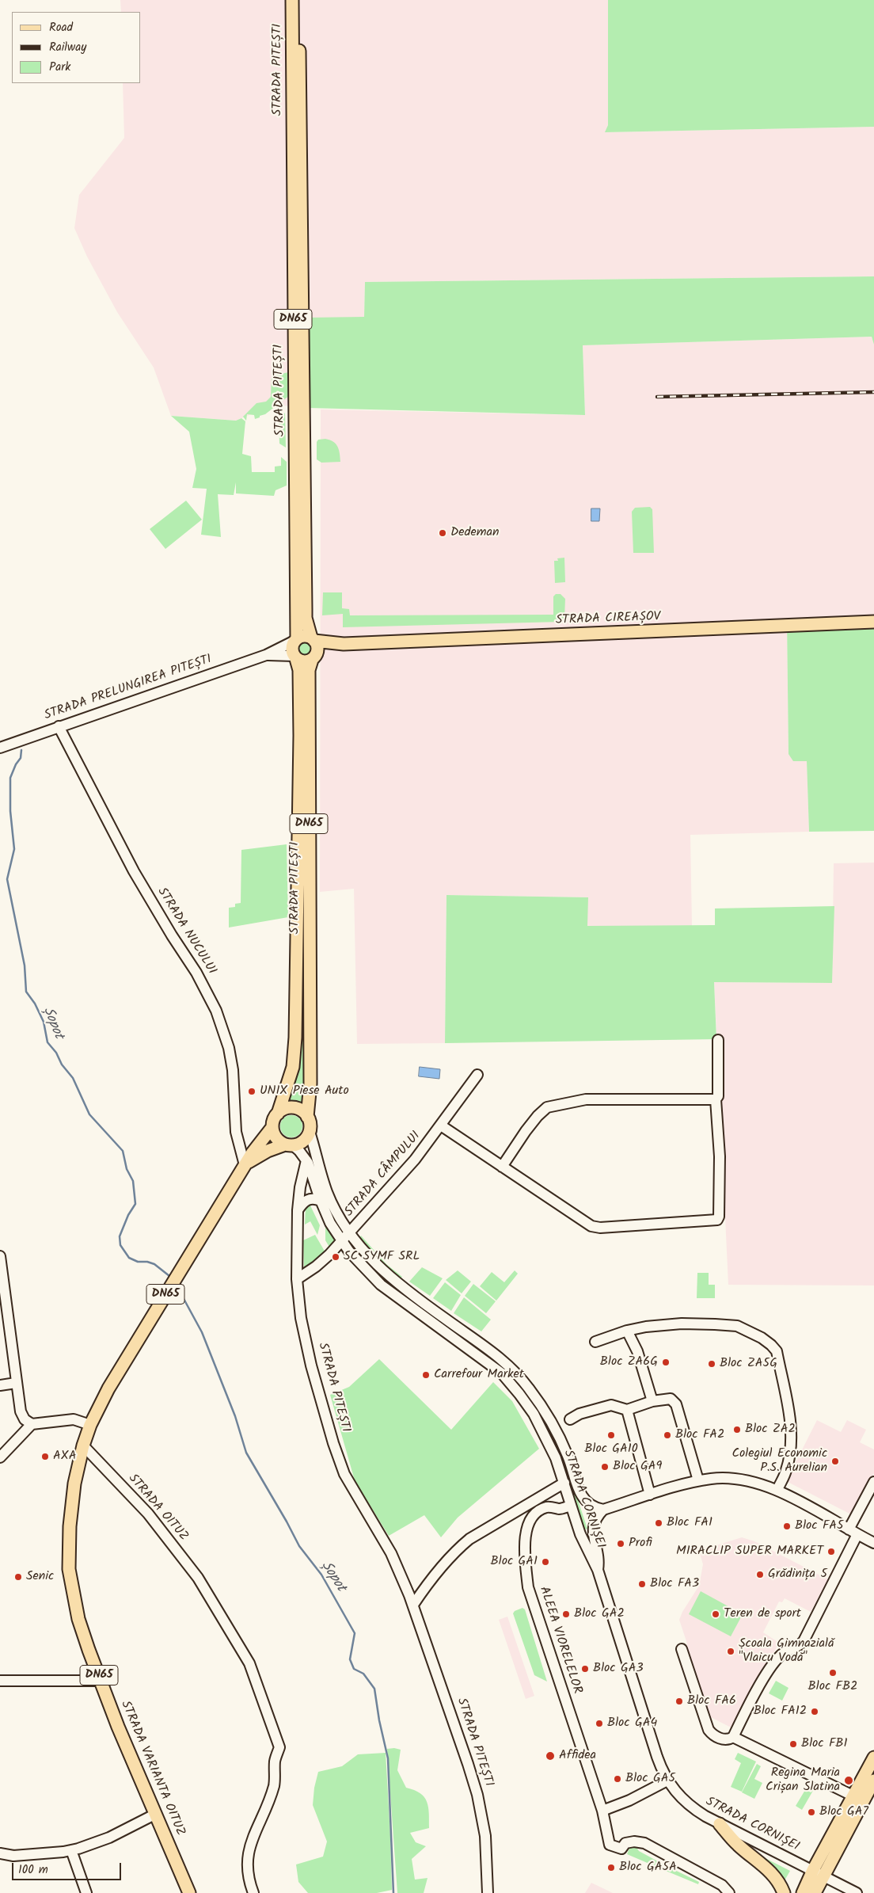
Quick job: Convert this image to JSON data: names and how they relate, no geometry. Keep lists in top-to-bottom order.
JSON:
{
  "streets": {
    "main road": [
      "STRADA PITEȘTI",
      "DN65",
      "STRADA CIREAȘOV",
      "STRADA VARIANTA OITUZ"
    ],
    "street": [
      "STRADA PRELUNGIREA PITEȘTI",
      "STRADA NUCULUI",
      "STRADA CÂMPULUI",
      "STRADA CORNIȘEI",
      "STRADA OITUZ",
      "ALEEA VIORELELOR"
    ]
  },
  "crossings": [
    ["STRADA PITEȘTI", "DN65"],
    ["STRADA PITEȘTI", "STRADA CIREAȘOV"],
    ["STRADA PITEȘTI", "STRADA PRELUNGIREA PITEȘTI"],
    ["STRADA PITEȘTI", "STRADA CÂMPULUI"],
    ["STRADA PITEȘTI", "STRADA CORNIȘEI"],
    ["DN65", "STRADA NUCULUI"],
    ["DN65", "STRADA CORNIȘEI"],
    ["DN65", "STRADA OITUZ"],
    ["DN65", "STRADA VARIANTA OITUZ"],
    ["STRADA CIREAȘOV", "STRADA PRELUNGIREA PITEȘTI"],
    ["STRADA PRELUNGIREA PITEȘTI", "STRADA NUCULUI"],
    ["STRADA CÂMPULUI", "STRADA CORNIȘEI"],
    ["STRADA CORNIȘEI", "ALEEA VIORELELOR"],
    ["STRADA OITUZ", "STRADA VARIANTA OITUZ"]
  ],
  "water": ["Șopot"],
  "places": [
    "Dedeman",
    "UNIX Piese Auto",
    "SC SYMF SRL",
    "Bloc ZA6G",
    "Bloc ZA5G",
    "Carrefour Market",
    "Bloc ZA2",
    "Bloc GA10",
    "Bloc FA2",
    "AXA",
    "Colegiul Economic P.S. Aurelian",
    "Bloc GA9",
    "Bloc FA1",
    "Bloc FA5",
    "Profi",
    "MIRACLIP SUPER MARKET",
    "Bloc GA1",
    "Grădinița 5",
    "Senic",
    "Bloc FA3",
    "Bloc GA2",
    "Teren de sport",
    "Școala Gimnazială \"Vlaicu Vodă\"",
    "Bloc GA3",
    "Bloc FB2",
    "Bloc FA6",
    "Bloc FA12",
    "Bloc GA4",
    "Bloc FB1",
    "Affidea",
    "Bloc GA5",
    "Regina Maria Crișan Slatina",
    "Bloc GA7",
    "Bloc GA5A"
  ],
  "legend": ["Road", "Railway", "Park"],
  "scale_bar": "100 m"
}
